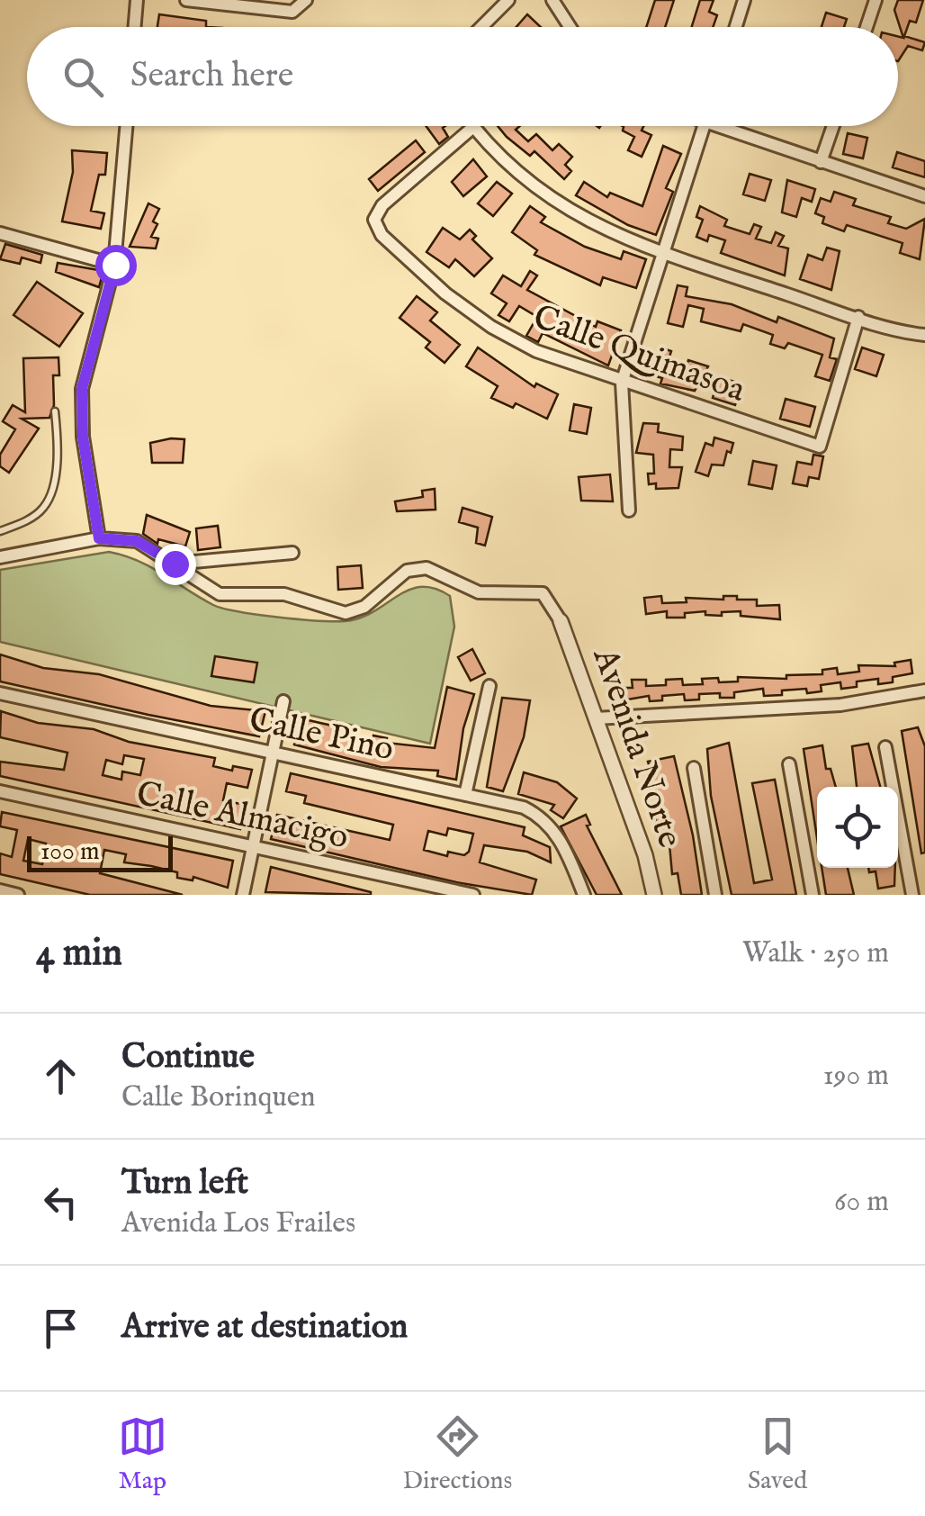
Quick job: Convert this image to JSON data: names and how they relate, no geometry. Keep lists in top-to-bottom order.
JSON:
{
  "streets": {
    "street": [
      "Calle Quimasoa",
      "Calle Pino",
      "Avenida Norte",
      "Calle Almacigo"
    ]
  },
  "scale_bar": "100 m",
  "page": {
    "search": "Search here",
    "scale": "100 m",
    "heading": ["4 min", "Walk · 250 m"],
    "list": [
      ["Continue", "Calle Borinquen", "190 m"],
      ["Turn left", "Avenida Los Frailes", "60 m"],
      "Arrive at destination"
    ],
    "nav": ["Map", "Directions", "Saved"]
  }
}
